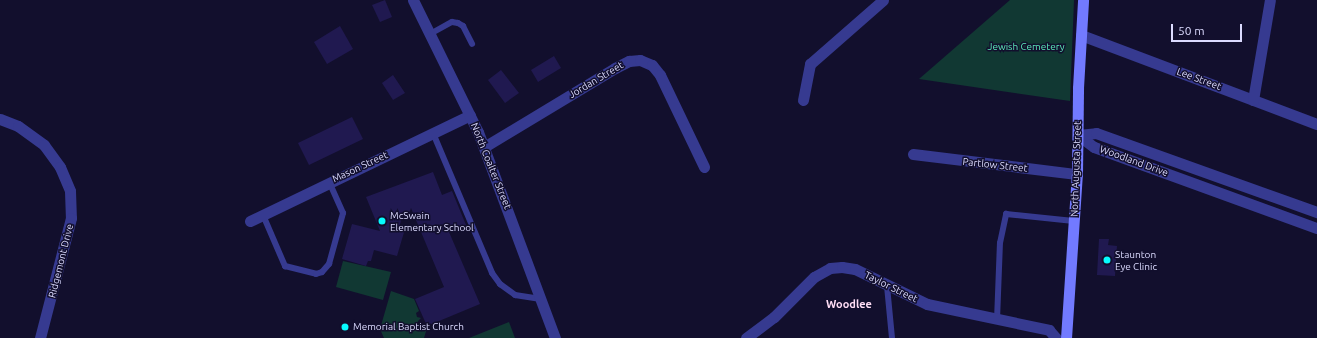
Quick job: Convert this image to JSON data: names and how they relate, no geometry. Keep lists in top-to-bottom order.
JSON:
{
  "streets": {
    "main road": ["North Augusta Street"],
    "street": [
      "Lee Street",
      "Jordan Street",
      "Woodland Drive",
      "Partlow Street",
      "North Coalter Street",
      "Mason Street",
      "Ridgemont Drive",
      "Taylor Street"
    ]
  },
  "crossings": [
    ["Lee Street", "North Augusta Street"],
    ["Jordan Street", "North Coalter Street"],
    ["Woodland Drive", "North Augusta Street"],
    ["Partlow Street", "North Augusta Street"],
    ["North Coalter Street", "Mason Street"]
  ],
  "districts": ["Woodlee"],
  "parks": ["Jewish Cemetery"],
  "places": ["McSwain Elementary School", "Staunton Eye Clinic", "Memorial Baptist Church"],
  "scale_bar": "50 m"
}
